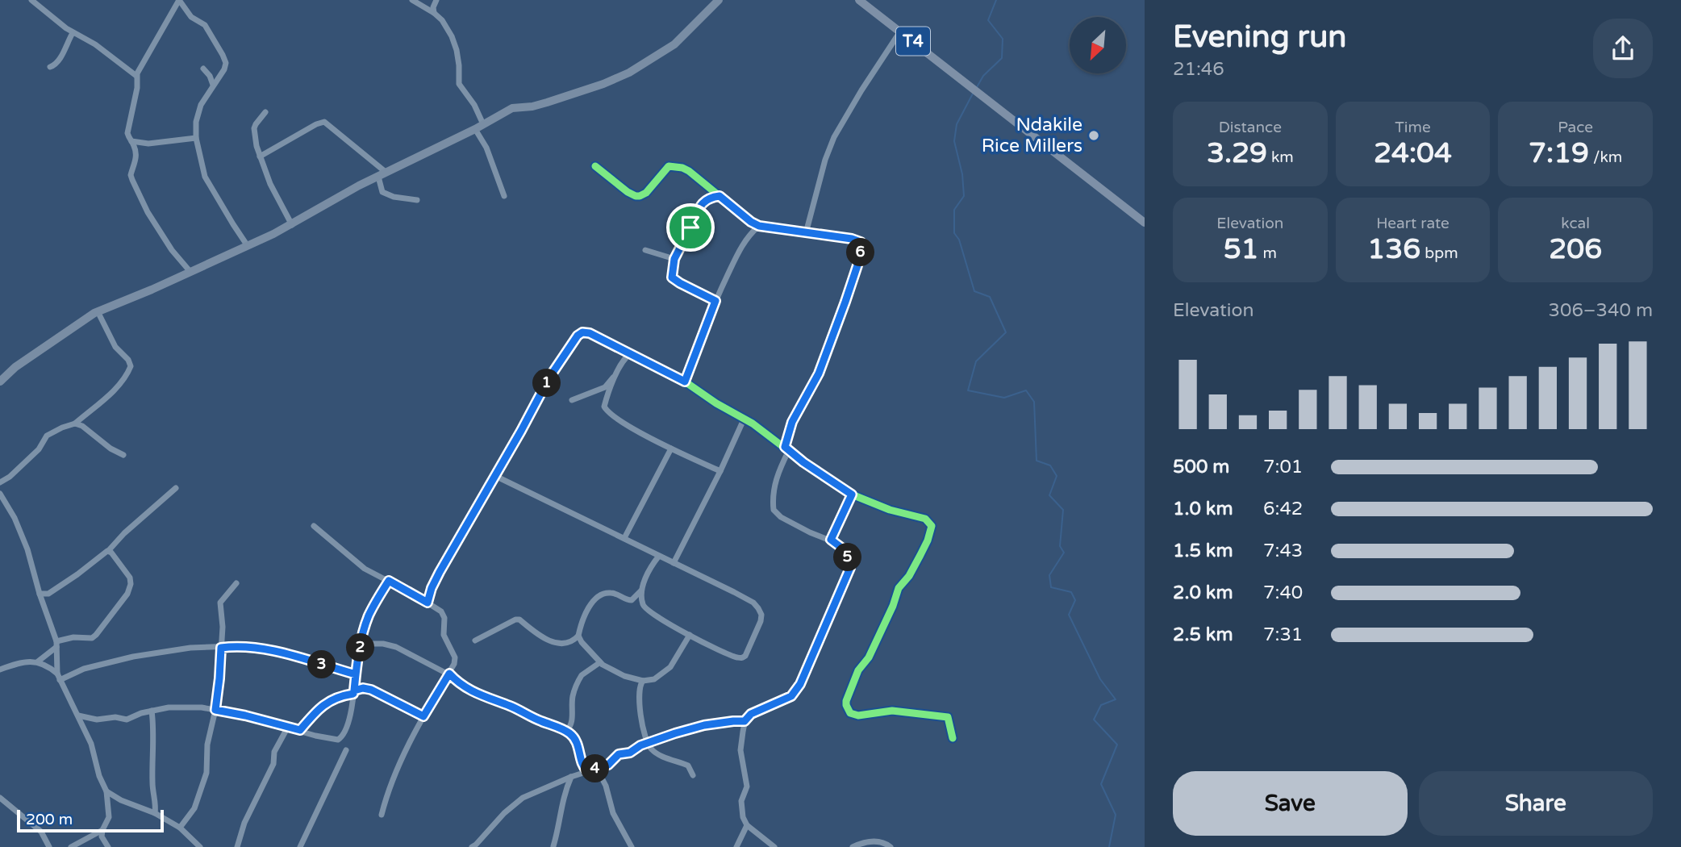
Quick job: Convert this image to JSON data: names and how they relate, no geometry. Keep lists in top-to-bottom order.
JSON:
{
  "streets": {
    "highway": ["T4"]
  },
  "places": ["Ndakile Rice Millers"],
  "scale_bar": "200 m",
  "north": "bottom left",
  "page": {
    "heading": ["Evening run", "21:46"],
    "stats": [
      ["Distance", "3.29 km"],
      ["Time", "24:04"],
      ["Pace", "7:19 /km"],
      ["Elevation", "51 m"],
      ["Heart rate", "136 bpm"],
      ["kcal", "206"]
    ],
    "pins": [
      "6",
      "1",
      "5",
      "2",
      "3",
      "4"
    ],
    "chart": ["Elevation", "306–340 m"],
    "list": [
      {
        "name": "500 m",
        "note": "7:01"
      },
      {
        "name": "1.0 km",
        "note": "6:42"
      },
      {
        "name": "1.5 km",
        "note": "7:43"
      },
      {
        "name": "2.0 km",
        "note": "7:40"
      },
      {
        "name": "2.5 km",
        "note": "7:31"
      }
    ],
    "buttons": ["Save", "Share"],
    "scale": "200 m"
  }
}
